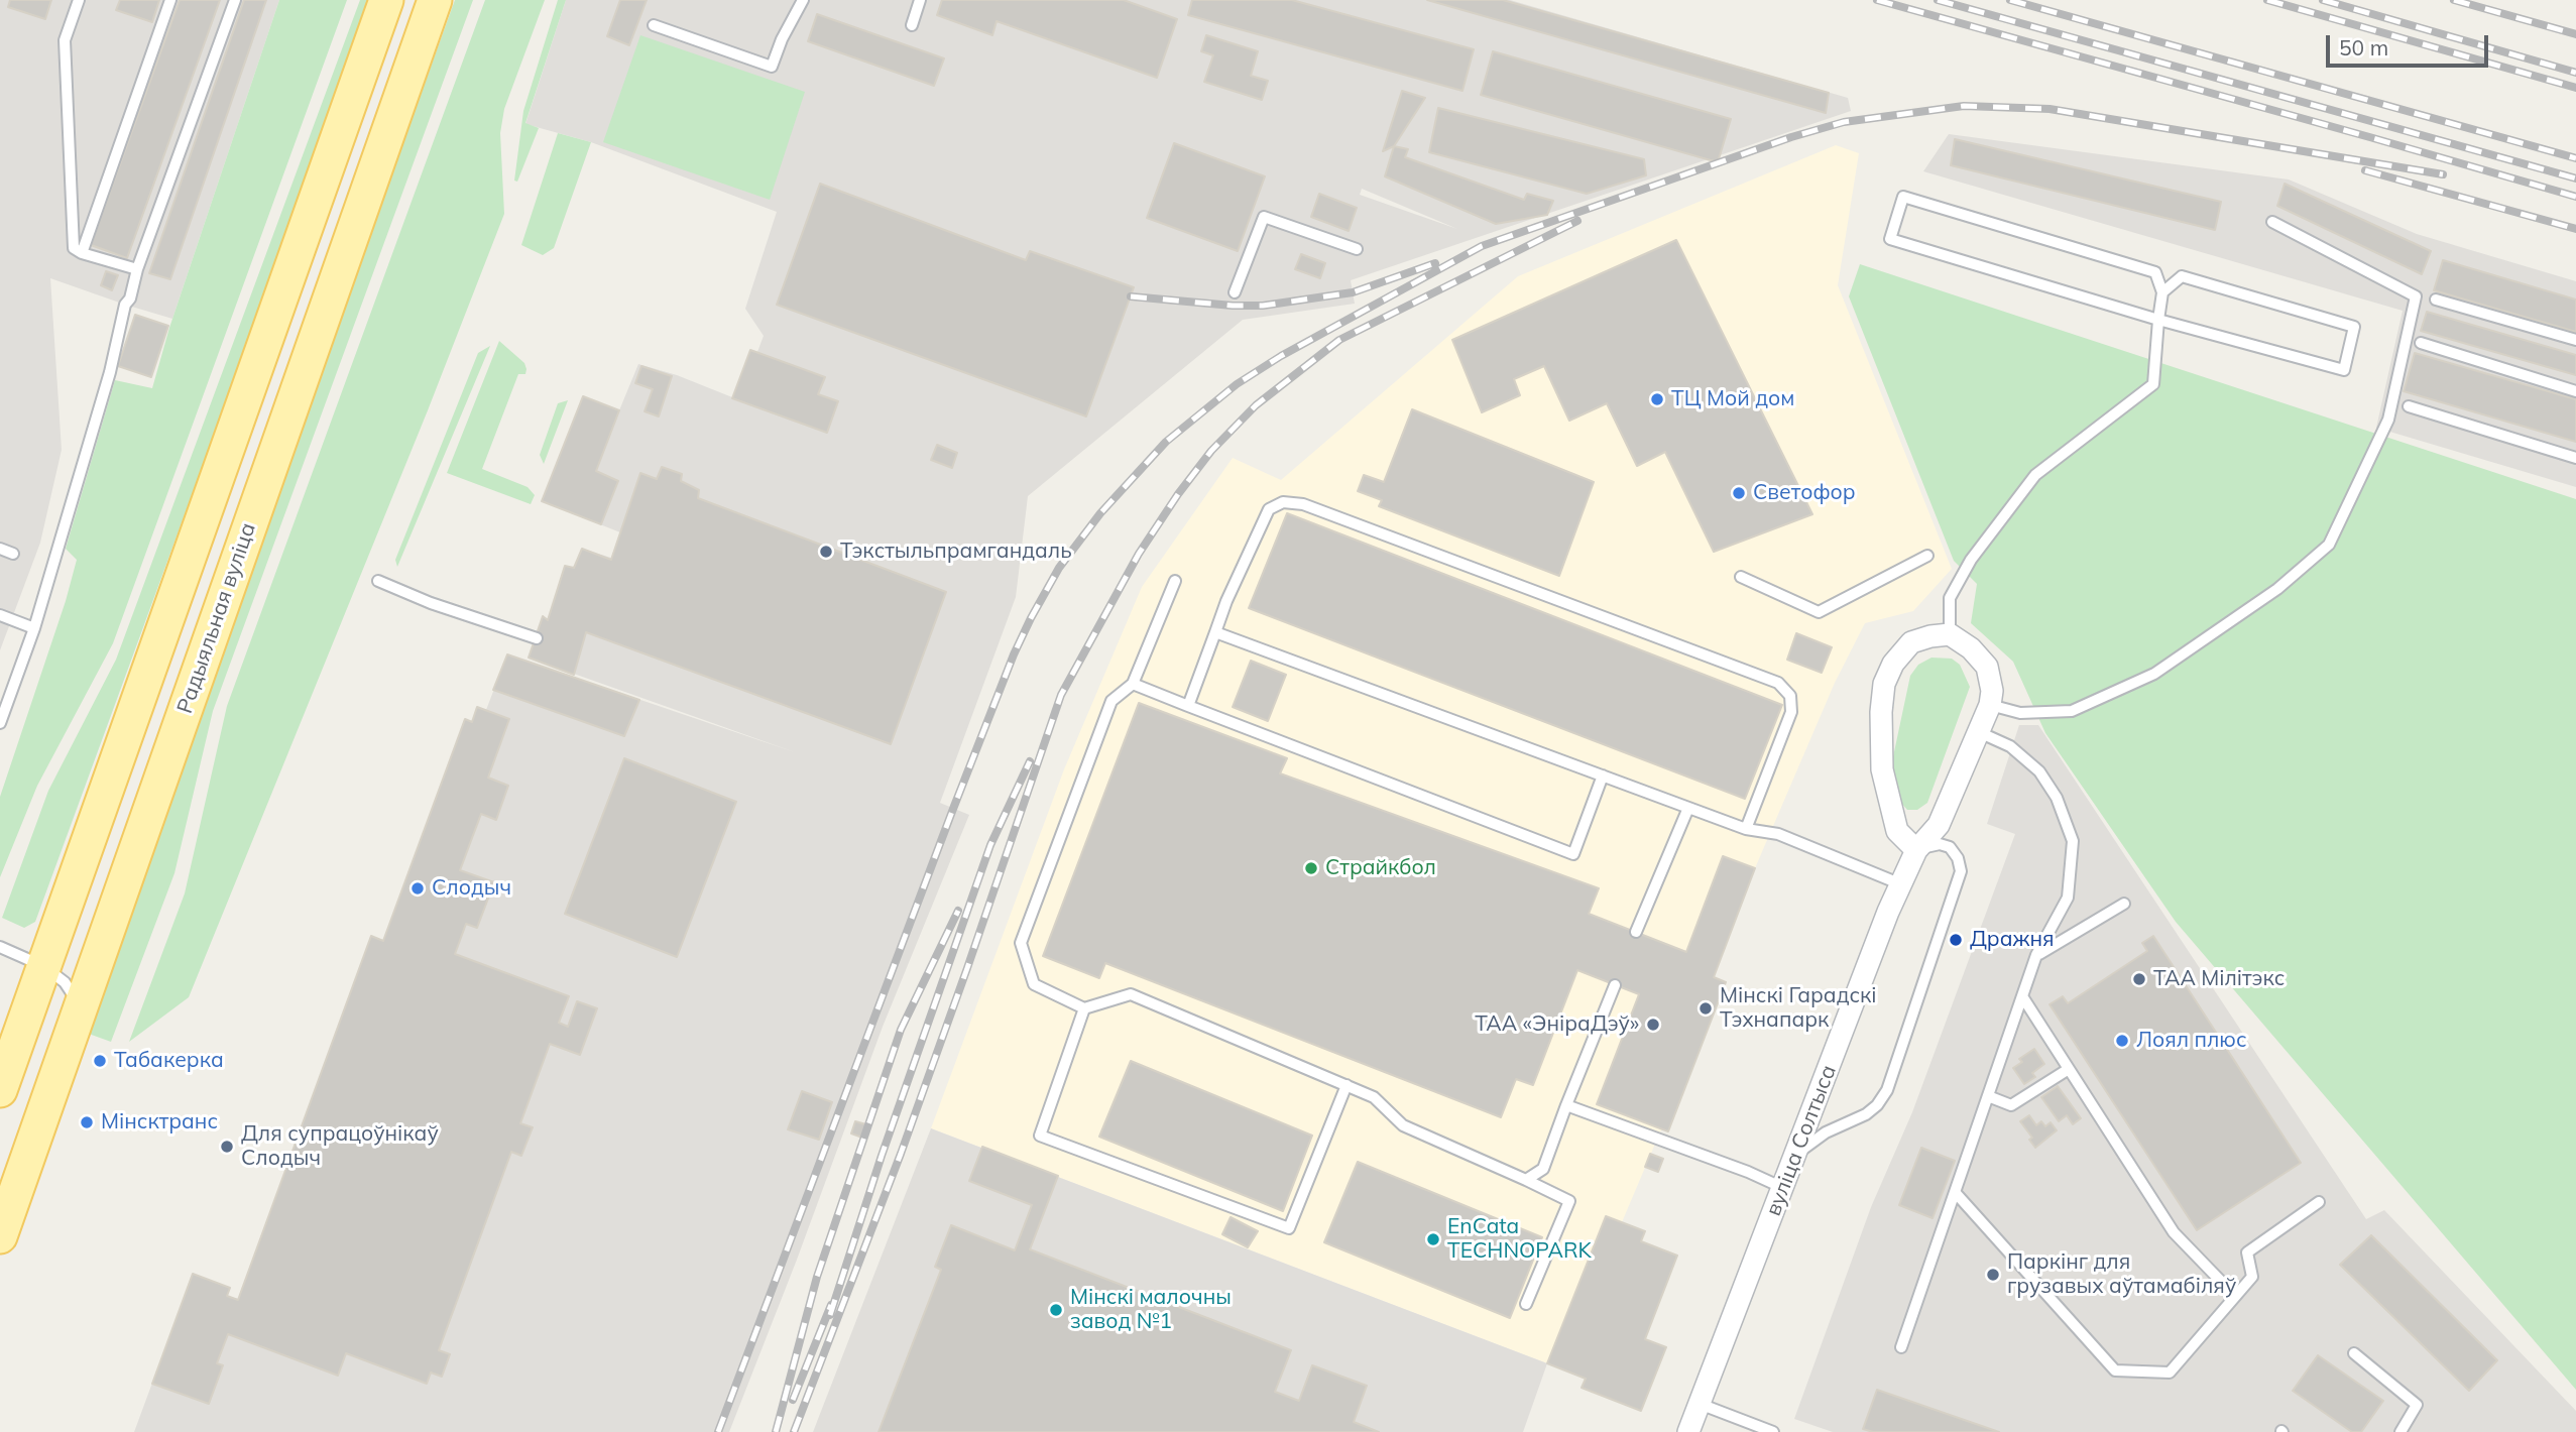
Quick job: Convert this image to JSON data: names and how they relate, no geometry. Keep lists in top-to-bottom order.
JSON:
{
  "streets": {
    "main road": ["Радыяльная вуліца"],
    "street": ["вуліца Солтыса"]
  },
  "places": [
    "ТЦ Мой дом",
    "Светофор",
    "Тэкстыльпрамгандаль",
    "Страйкбол",
    "Слодыч",
    "Дражня",
    "ТАА Мілітэкс",
    "Мінскі Гарадскі Тэхнапарк",
    "ТАА «ЭніраДэў»",
    "Лоял плюс",
    "Табакерка",
    "Мінсктранс",
    "Для супрацоўнікаў Слодыч",
    "EnCata TECHNOPARK",
    "Паркінг для грузавых аўтамабіляў",
    "Мінскі малочны завод №1"
  ],
  "scale_bar": "50 m"
}
